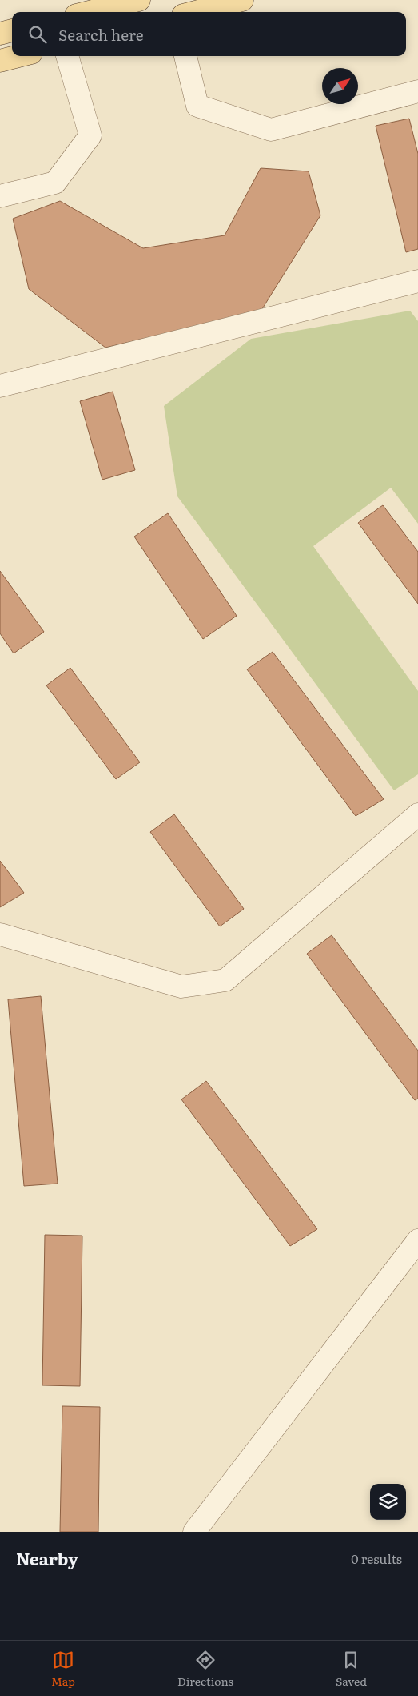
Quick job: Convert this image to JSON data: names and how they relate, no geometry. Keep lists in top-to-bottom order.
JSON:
{
  "north": "top right",
  "page": {
    "search": "Search here",
    "heading": ["Nearby", "0 results"],
    "nav": ["Map", "Directions", "Saved"]
  }
}
